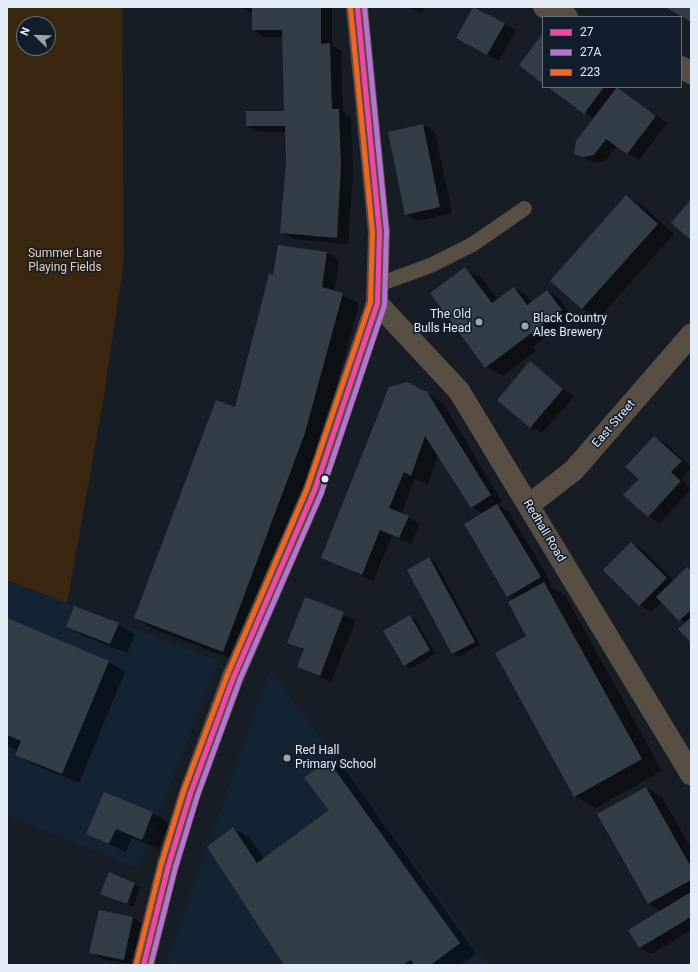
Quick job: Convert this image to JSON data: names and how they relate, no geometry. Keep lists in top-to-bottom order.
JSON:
{
  "streets": {
    "street": ["East Street", "Redhall Road"]
  },
  "crossings": [
    ["East Street", "Redhall Road"]
  ],
  "parks": ["Summer Lane Playing Fields"],
  "places": ["The Old Bulls Head", "Black Country Ales Brewery", "Red Hall Primary School"],
  "lines": ["transit line 27", "transit line 27A", "transit line 223"],
  "legend": ["27", "27A", "223"],
  "north": "top left"
}
